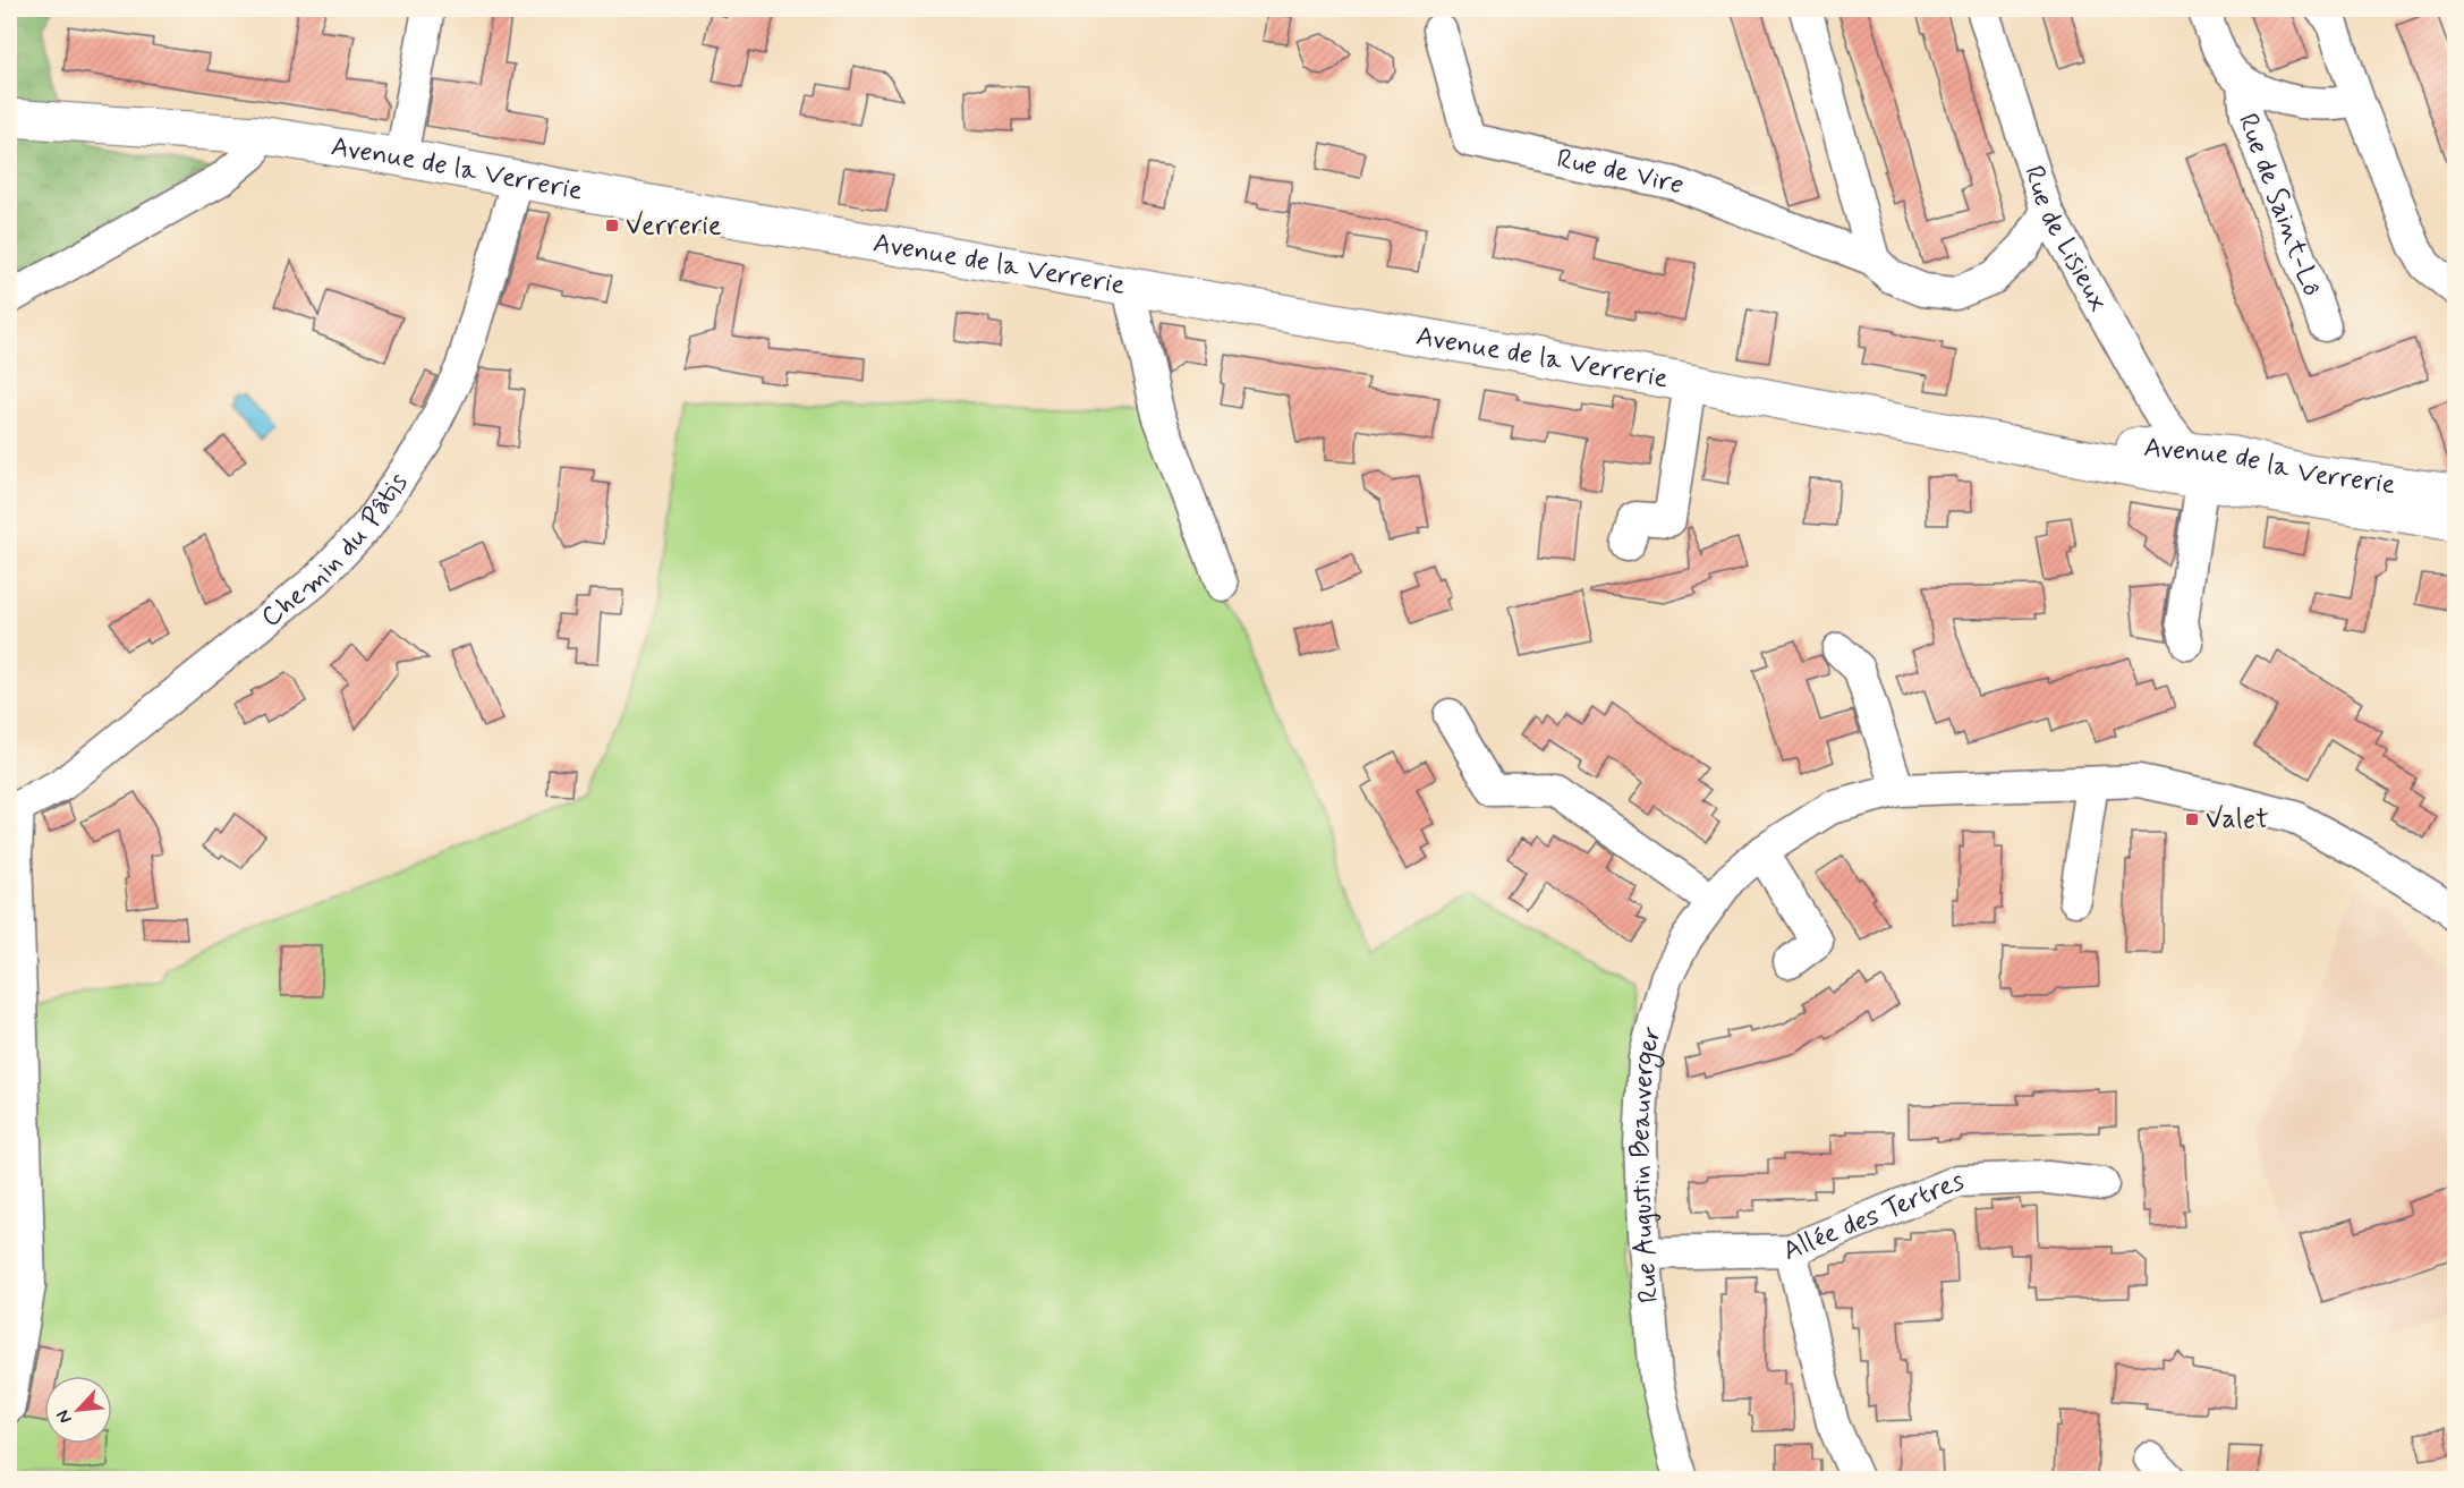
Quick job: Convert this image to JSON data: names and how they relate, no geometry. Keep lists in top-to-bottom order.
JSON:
{
  "streets": {
    "main road": ["Avenue de la Verrerie"],
    "street": [
      "Rue de Vire",
      "Rue de Saint-Lô",
      "Rue de Lisieux",
      "Chemin du Pâtis",
      "Rue Augustin Beauverger",
      "Allée des Tertres"
    ]
  },
  "crossings": [
    ["Avenue de la Verrerie", "Rue de Lisieux"],
    ["Avenue de la Verrerie", "Chemin du Pâtis"],
    ["Rue Augustin Beauverger", "Allée des Tertres"]
  ],
  "places": {
    "transit": ["Verrerie", "Valet"]
  },
  "north": "bottom left"
}
